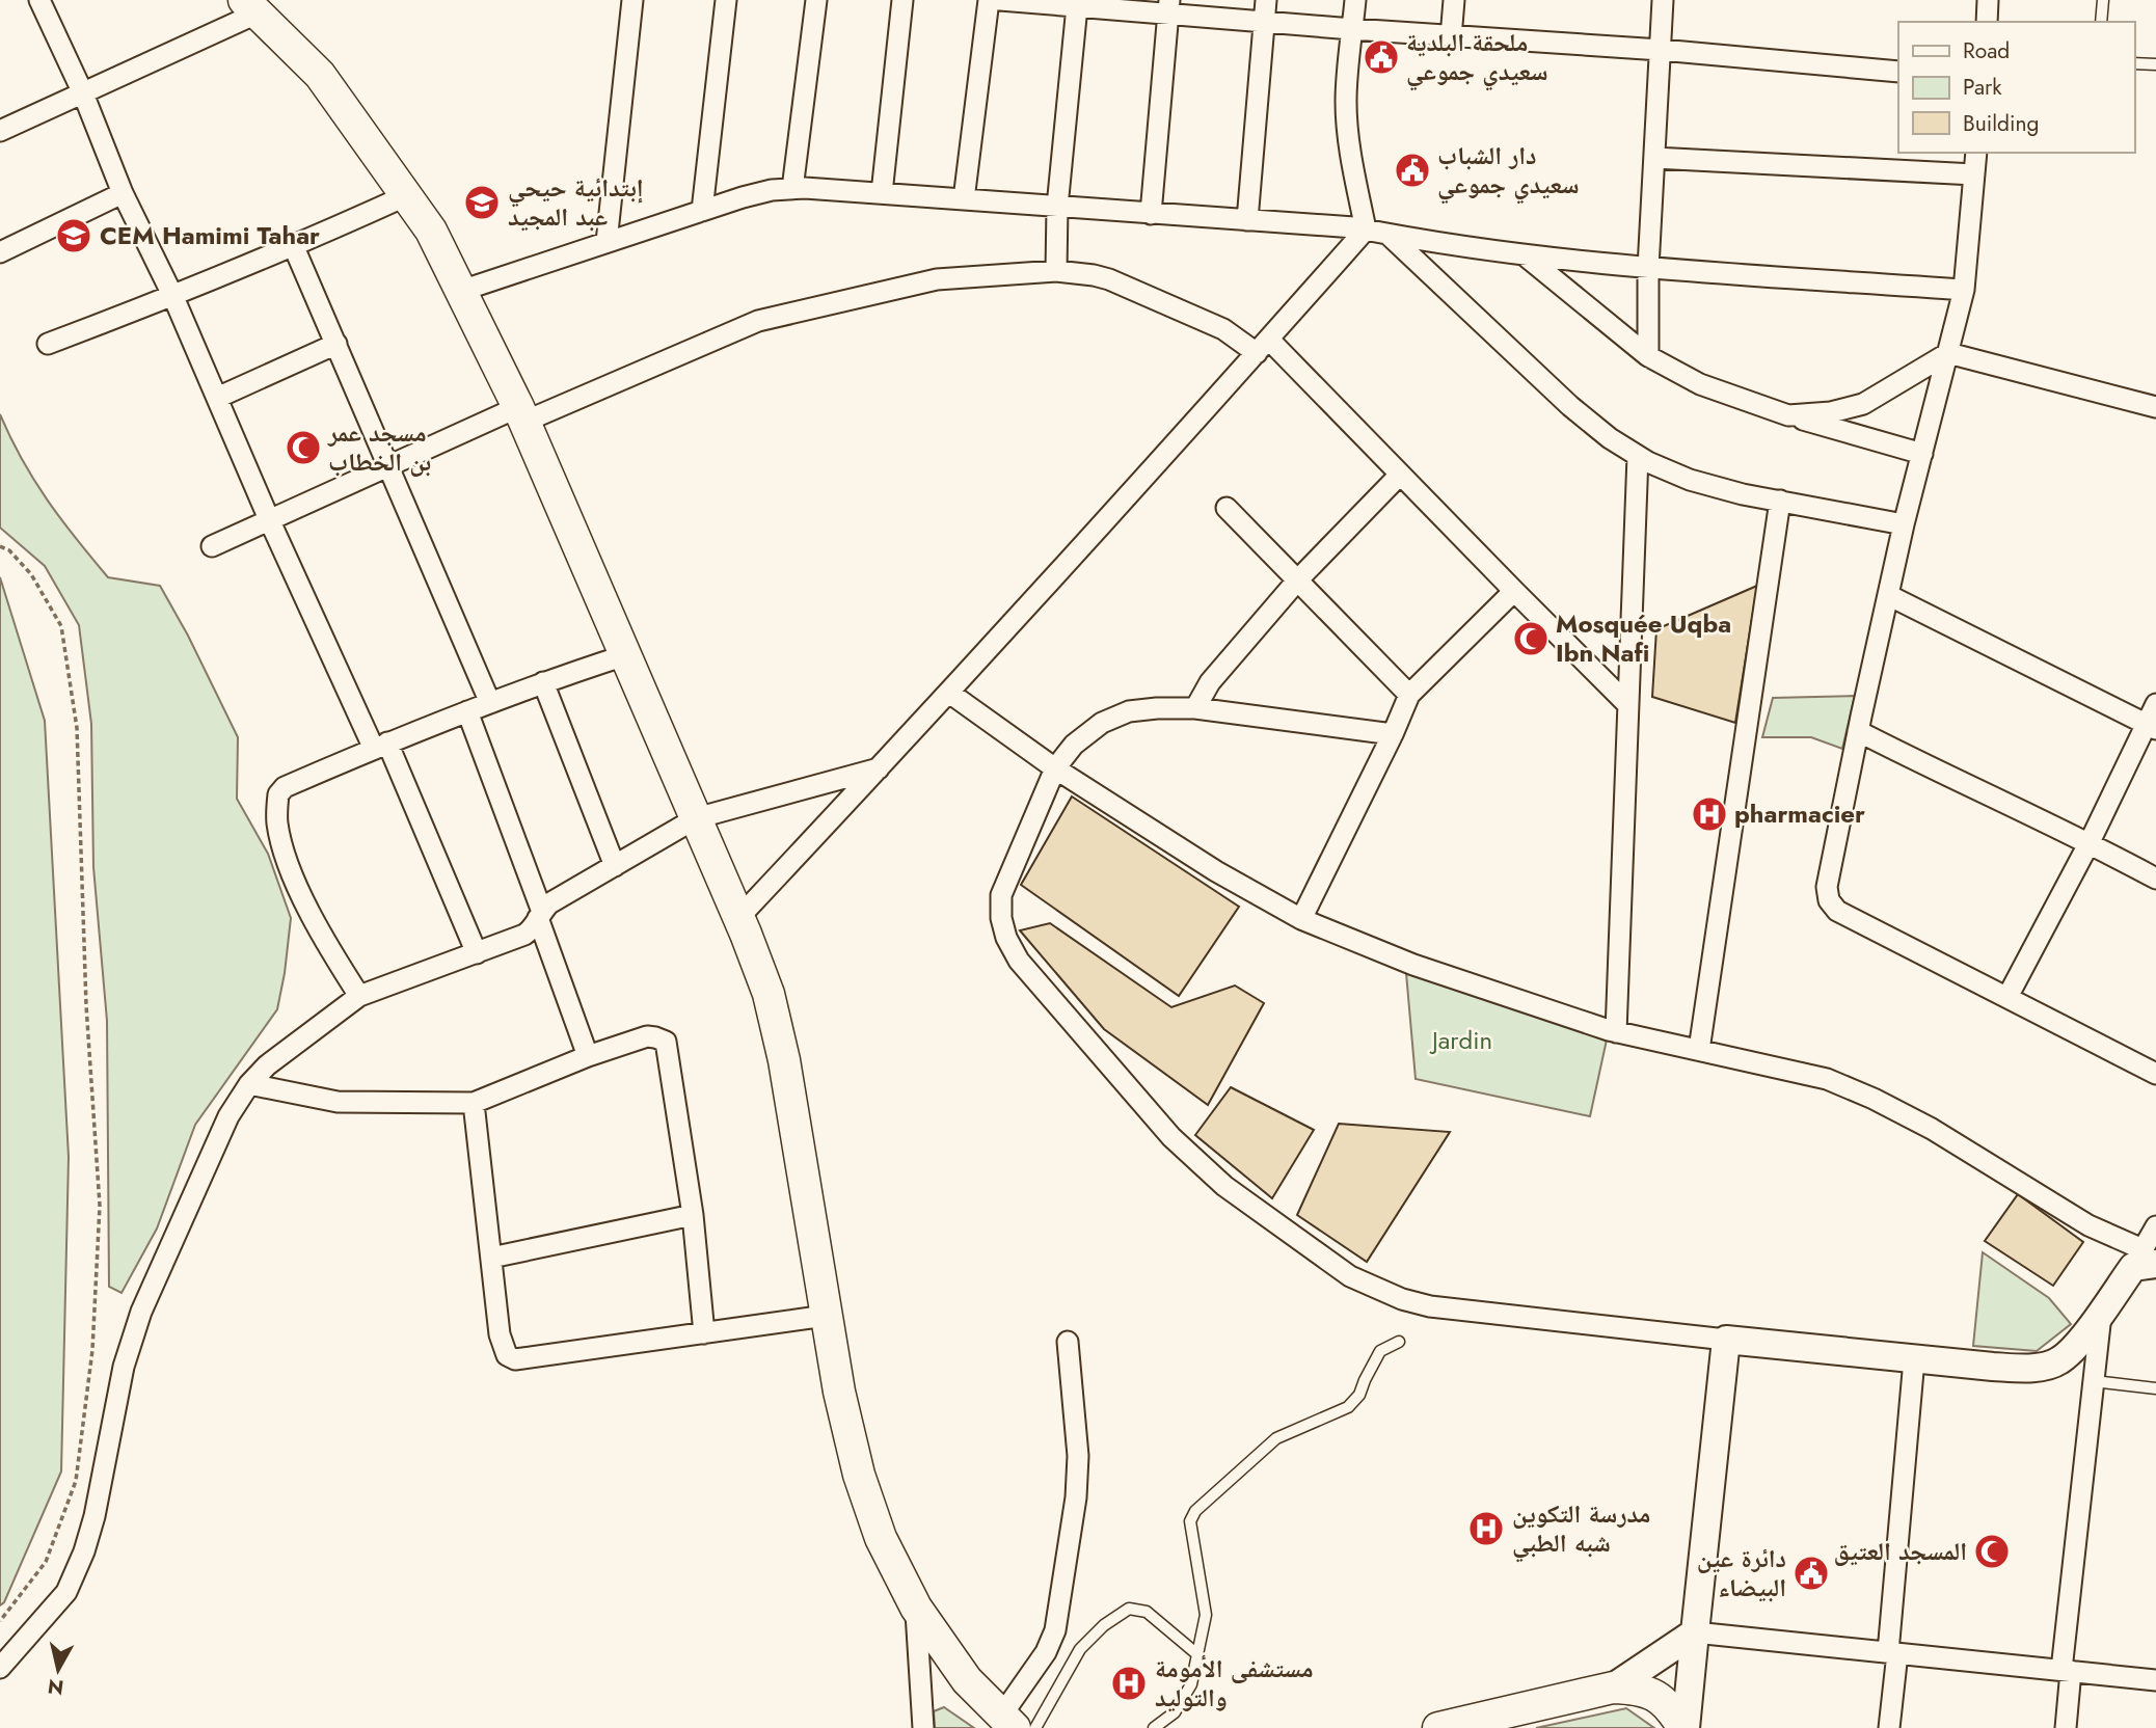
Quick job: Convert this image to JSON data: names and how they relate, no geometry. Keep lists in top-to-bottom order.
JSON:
{
  "parks": ["Jardin"],
  "places": {
    "public building": ["ملحقة البلدية سعيدي جموعي", "دار الشباب سعيدي جموعي", "دائرة عين البيضاء"],
    "school or university": ["إبتدائية حيحي عبد المجيد", "CEM Hamimi Tahar"],
    "mosque": ["مسجد عمر بن الخطاب", "Mosquée Uqba Ibn Nafi", "المسجد العتيق"],
    "hospital": ["pharmacier", "مدرسة التكوين شبه الطبي", "مستشفى الأمومة والتوليد"]
  },
  "legend": ["Road", "Park", "Building"],
  "north": "bottom"
}
